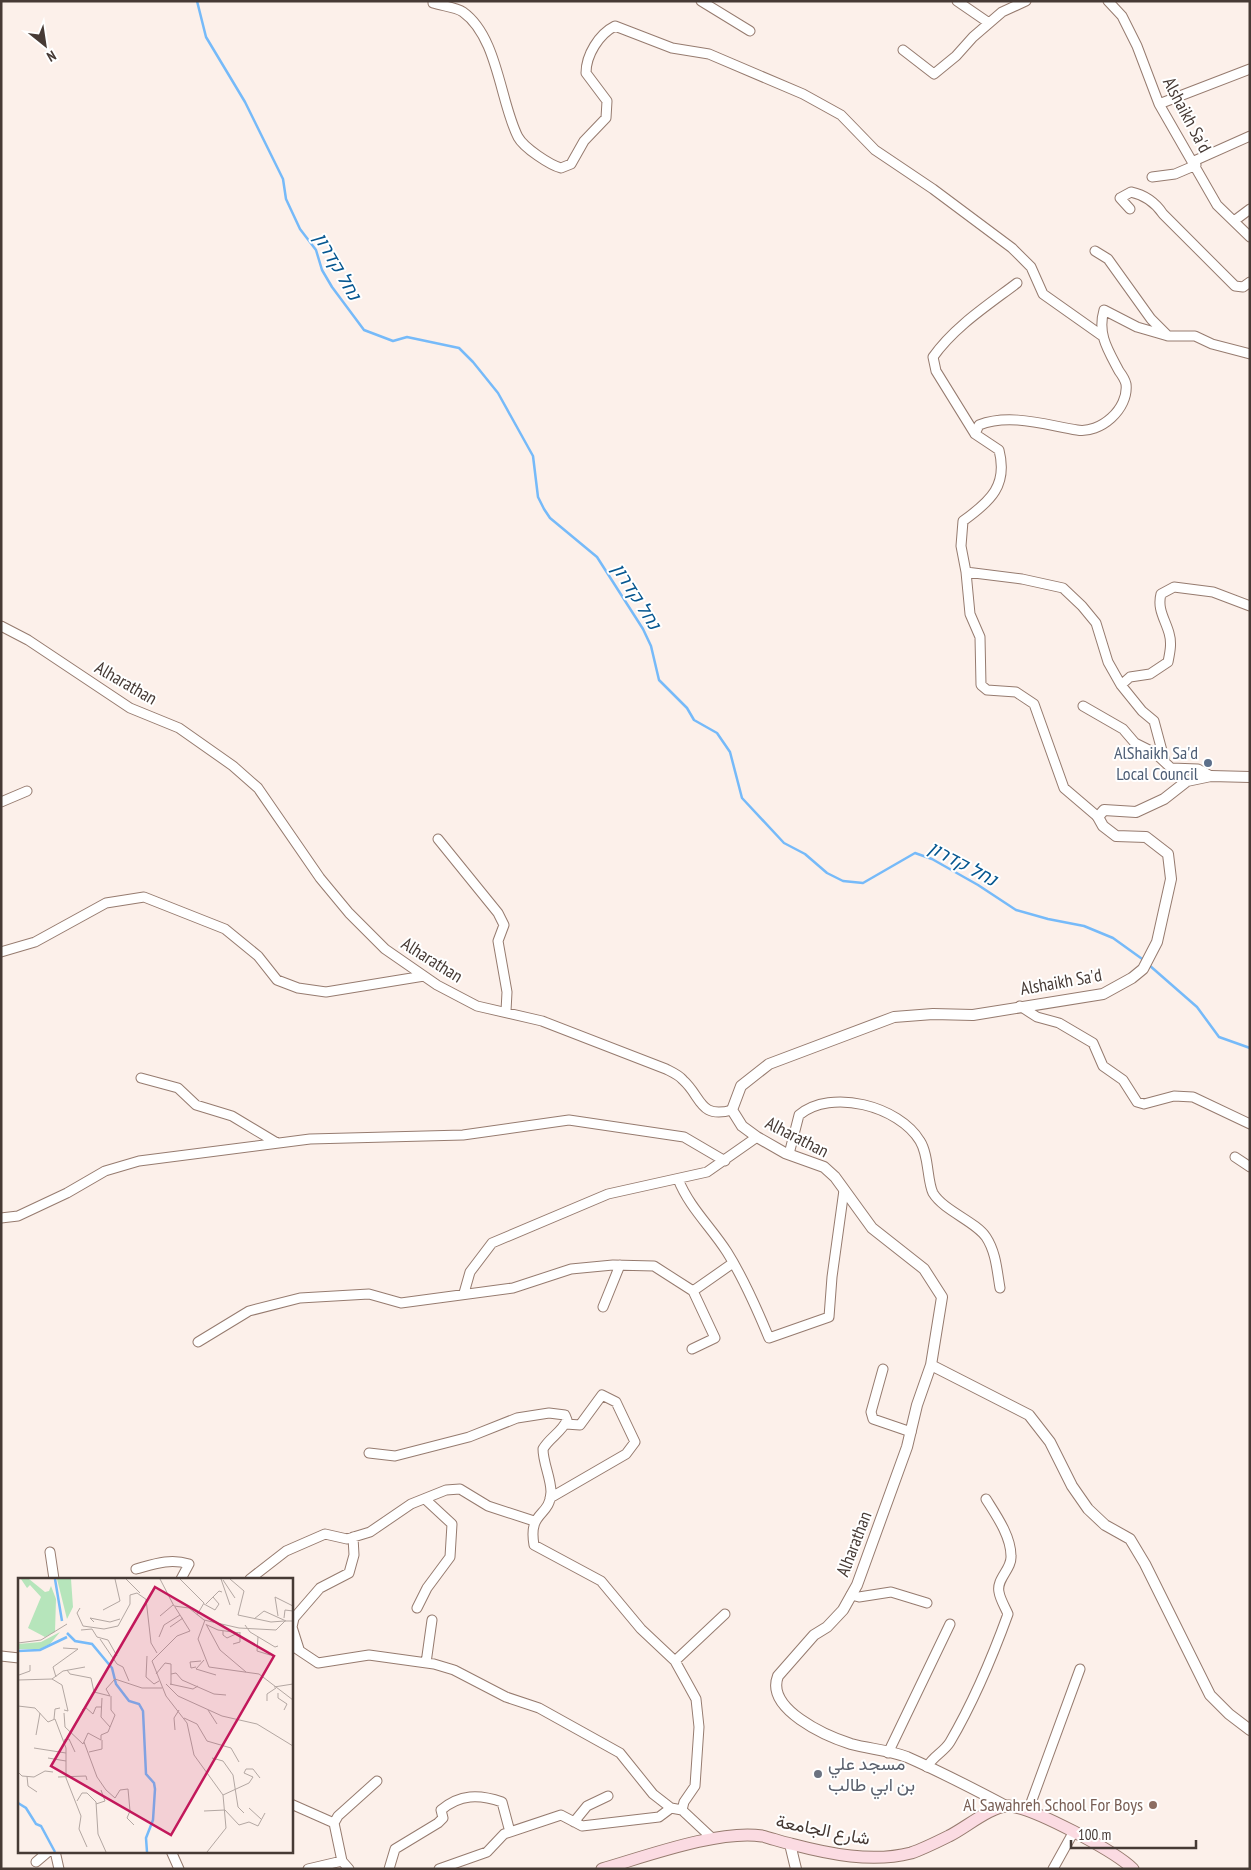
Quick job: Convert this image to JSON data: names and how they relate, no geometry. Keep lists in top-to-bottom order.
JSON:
{
  "streets": {
    "main road": ["شارع الجامعة"],
    "street": ["Alshaikh Sa'd", "Alharathan"]
  },
  "crossings": [
    ["Alshaikh Sa'd", "Alharathan"],
    ["Alharathan", "شارع الجامعة"]
  ],
  "water": ["נחל קדרון"],
  "places": ["AlShaikh Sa'd Local Council", "مسجد علي بن ابي طالب", "Al Sawahreh School For Boys"],
  "scale_bar": "100 m",
  "north": "bottom right"
}
